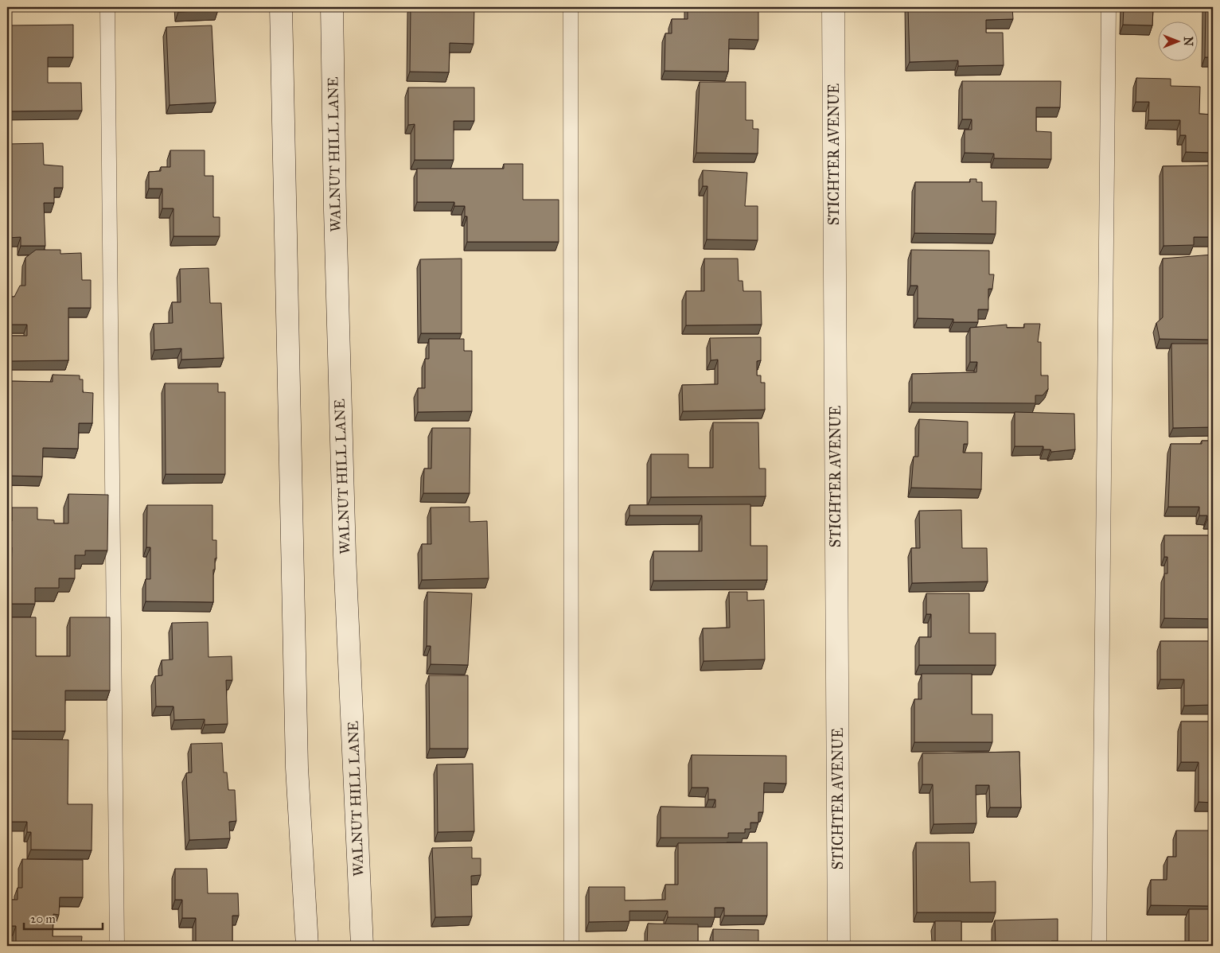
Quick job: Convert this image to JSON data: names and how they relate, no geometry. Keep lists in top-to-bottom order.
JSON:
{
  "streets": {
    "main road": ["WALNUT HILL LANE", "STICHTER AVENUE"]
  },
  "scale_bar": "20 m",
  "north": "right"
}
